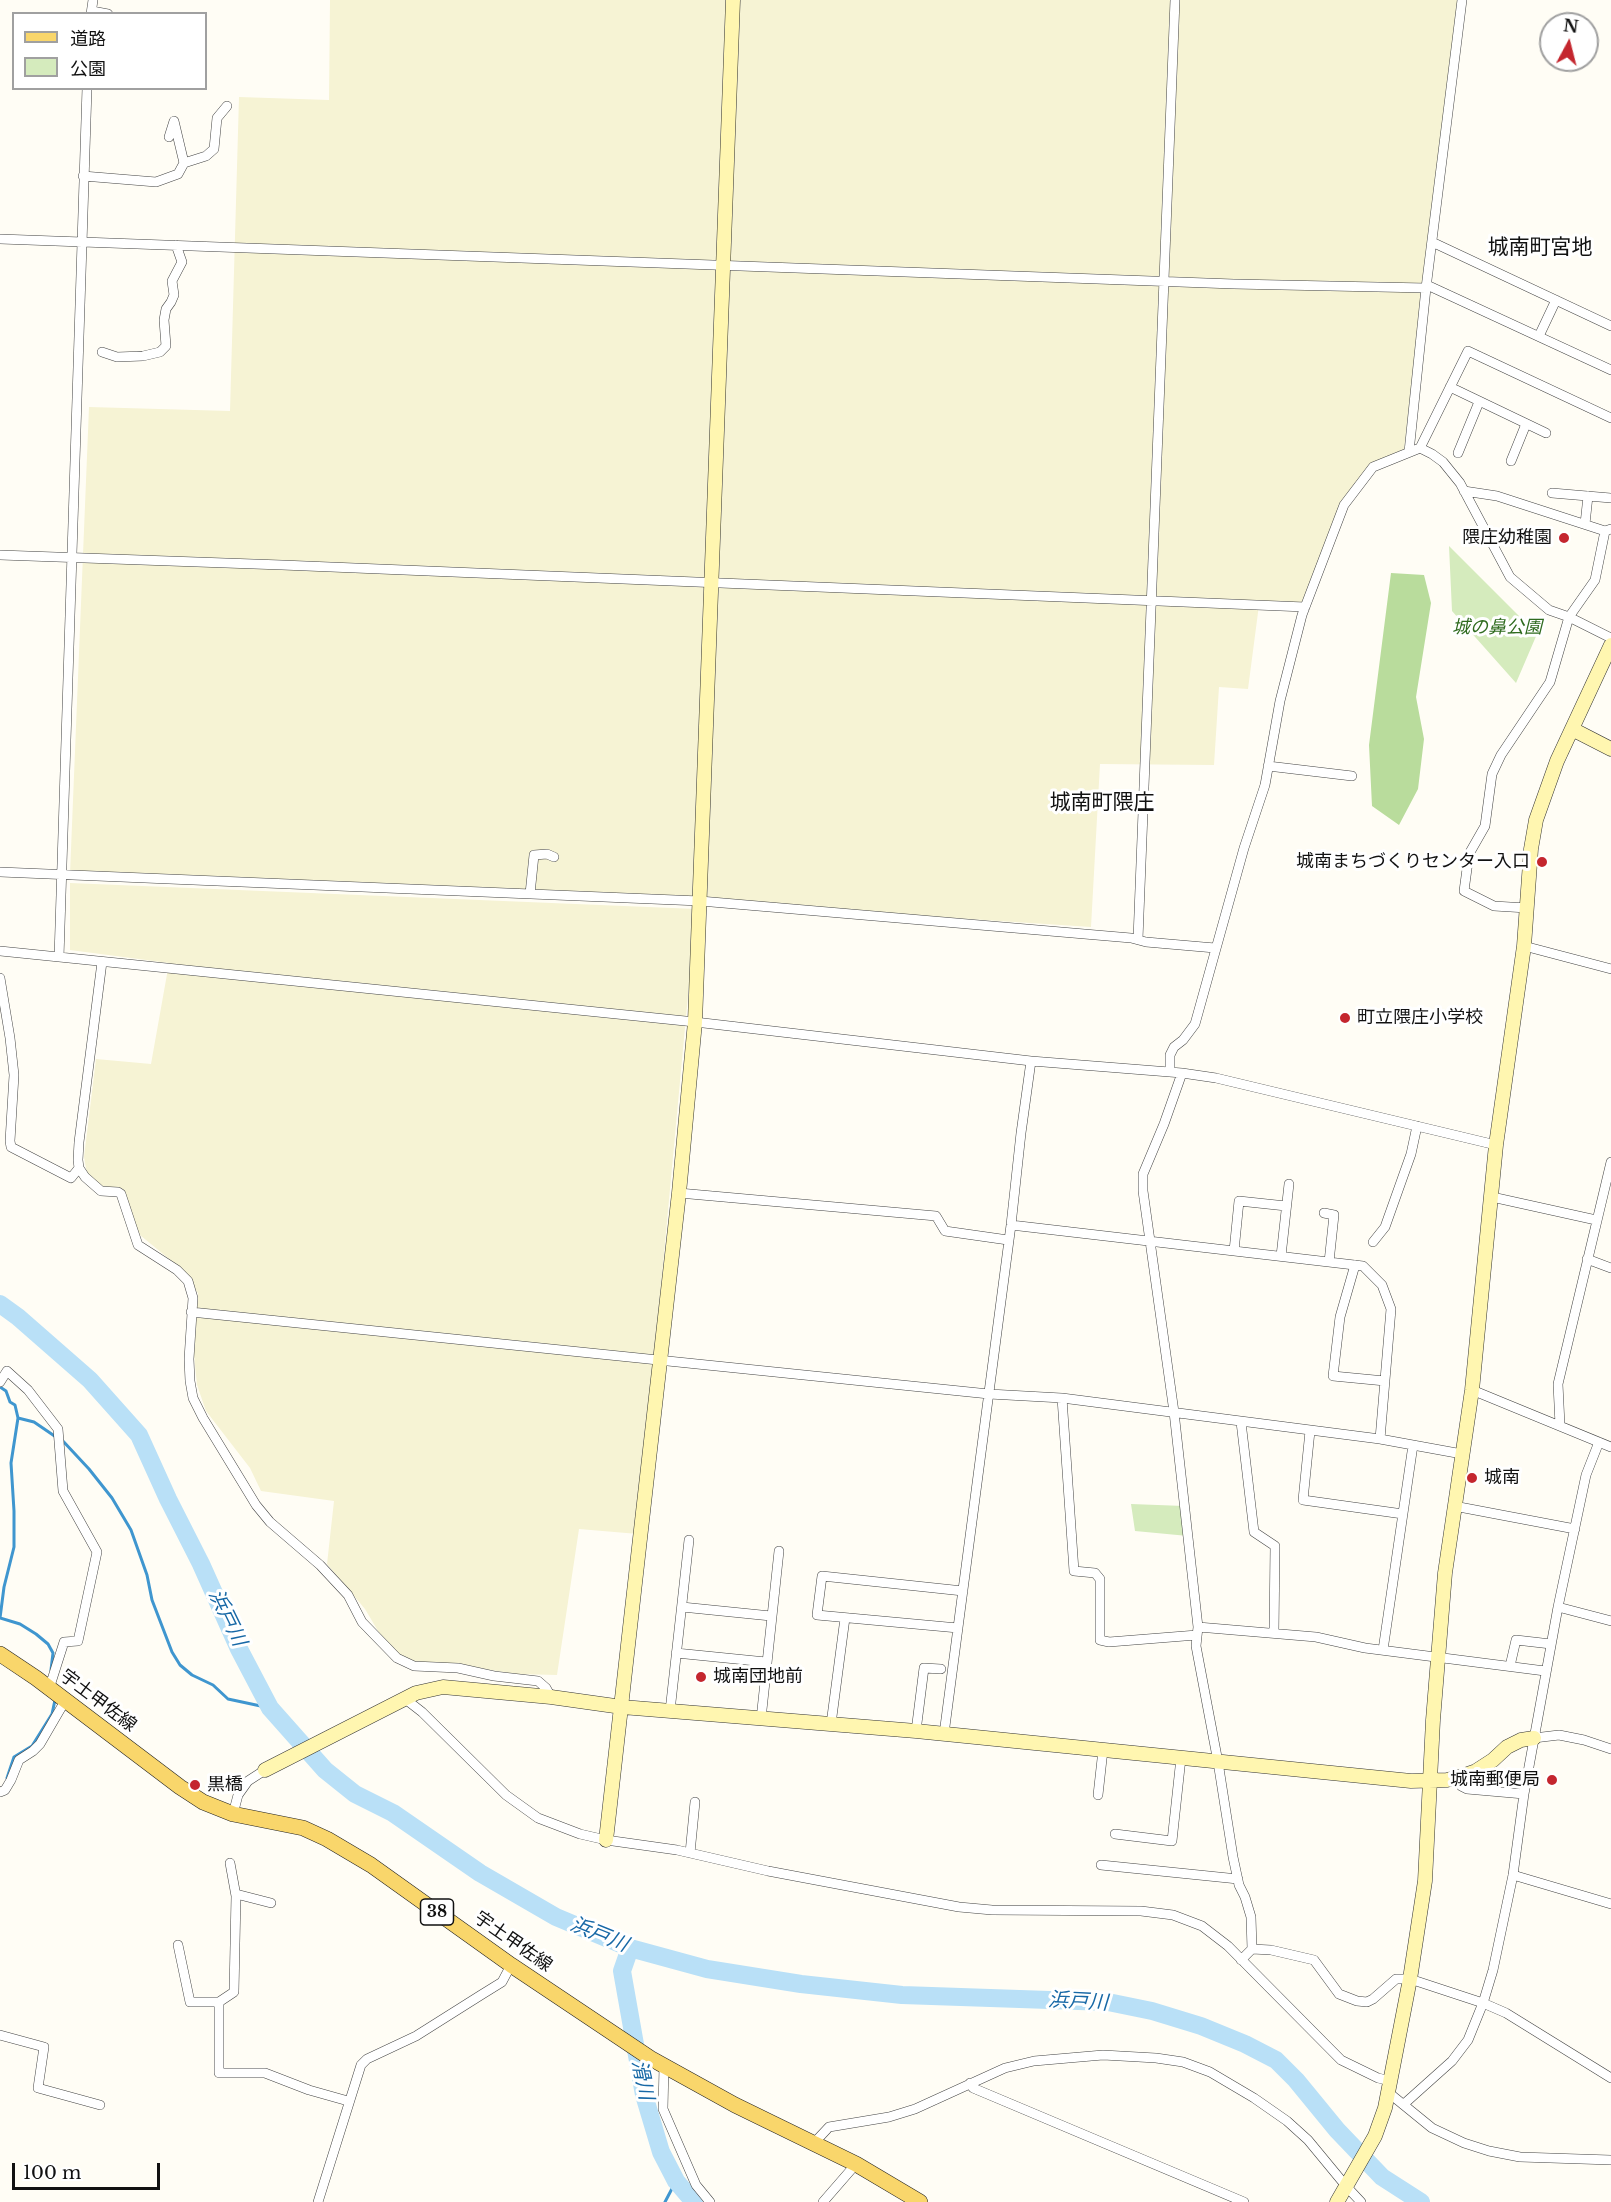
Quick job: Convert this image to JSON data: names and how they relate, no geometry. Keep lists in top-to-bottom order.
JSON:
{
  "streets": {
    "main road": ["宇土甲佐線", "38"]
  },
  "districts": ["城南町宮地", "城南町隈庄"],
  "water": ["浜戸川", "滑川"],
  "parks": ["城の鼻公園"],
  "places": [
    "隈庄幼稚園",
    "城南まちづくりセンター入口",
    "町立隈庄小学校",
    "城南",
    "城南団地前",
    "城南郵便局",
    "黒橋"
  ],
  "legend": ["道路", "公園"],
  "scale_bar": "100 m",
  "north": "top"
}
